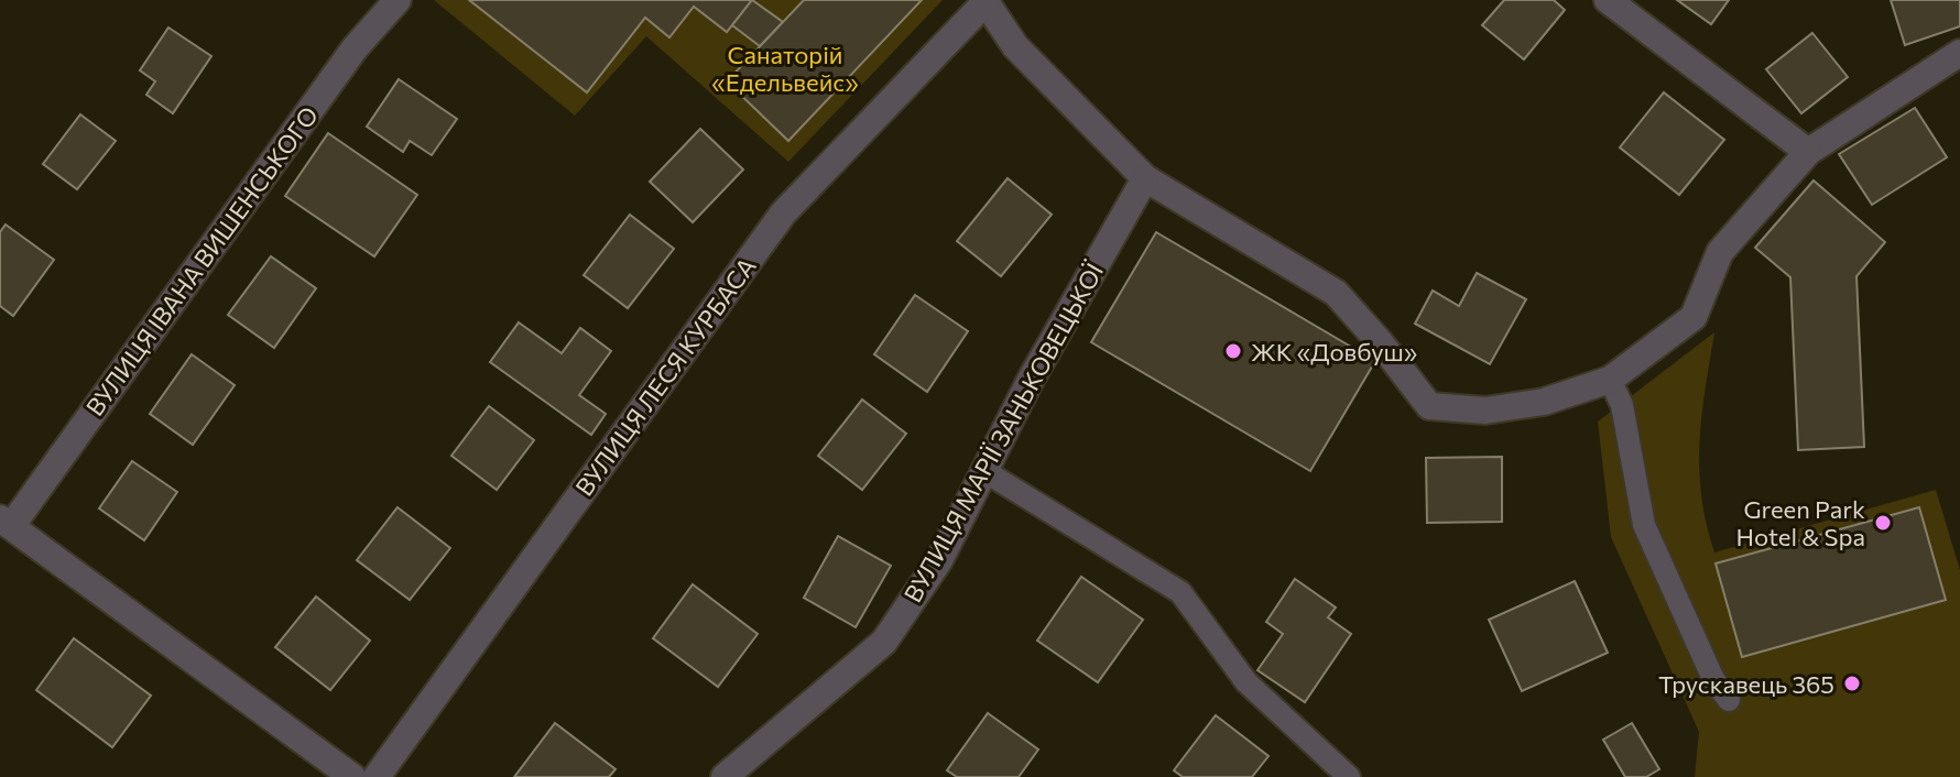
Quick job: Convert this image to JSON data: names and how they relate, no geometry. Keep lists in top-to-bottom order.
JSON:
{
  "streets": {
    "street": ["ВУЛИЦЯ ІВАНА ВИШЕНСЬКОГО", "ВУЛИЦЯ ЛЕСЯ КУРБАСА", "ВУЛИЦЯ МАРІЇ ЗАНЬКОВЕЦЬКОЇ"]
  },
  "parks": ["Санаторій «Едельвейс»"],
  "places": ["ЖК «Довбуш»", "Green Park Hotel & Spa", "Трускавець 365"]
}
